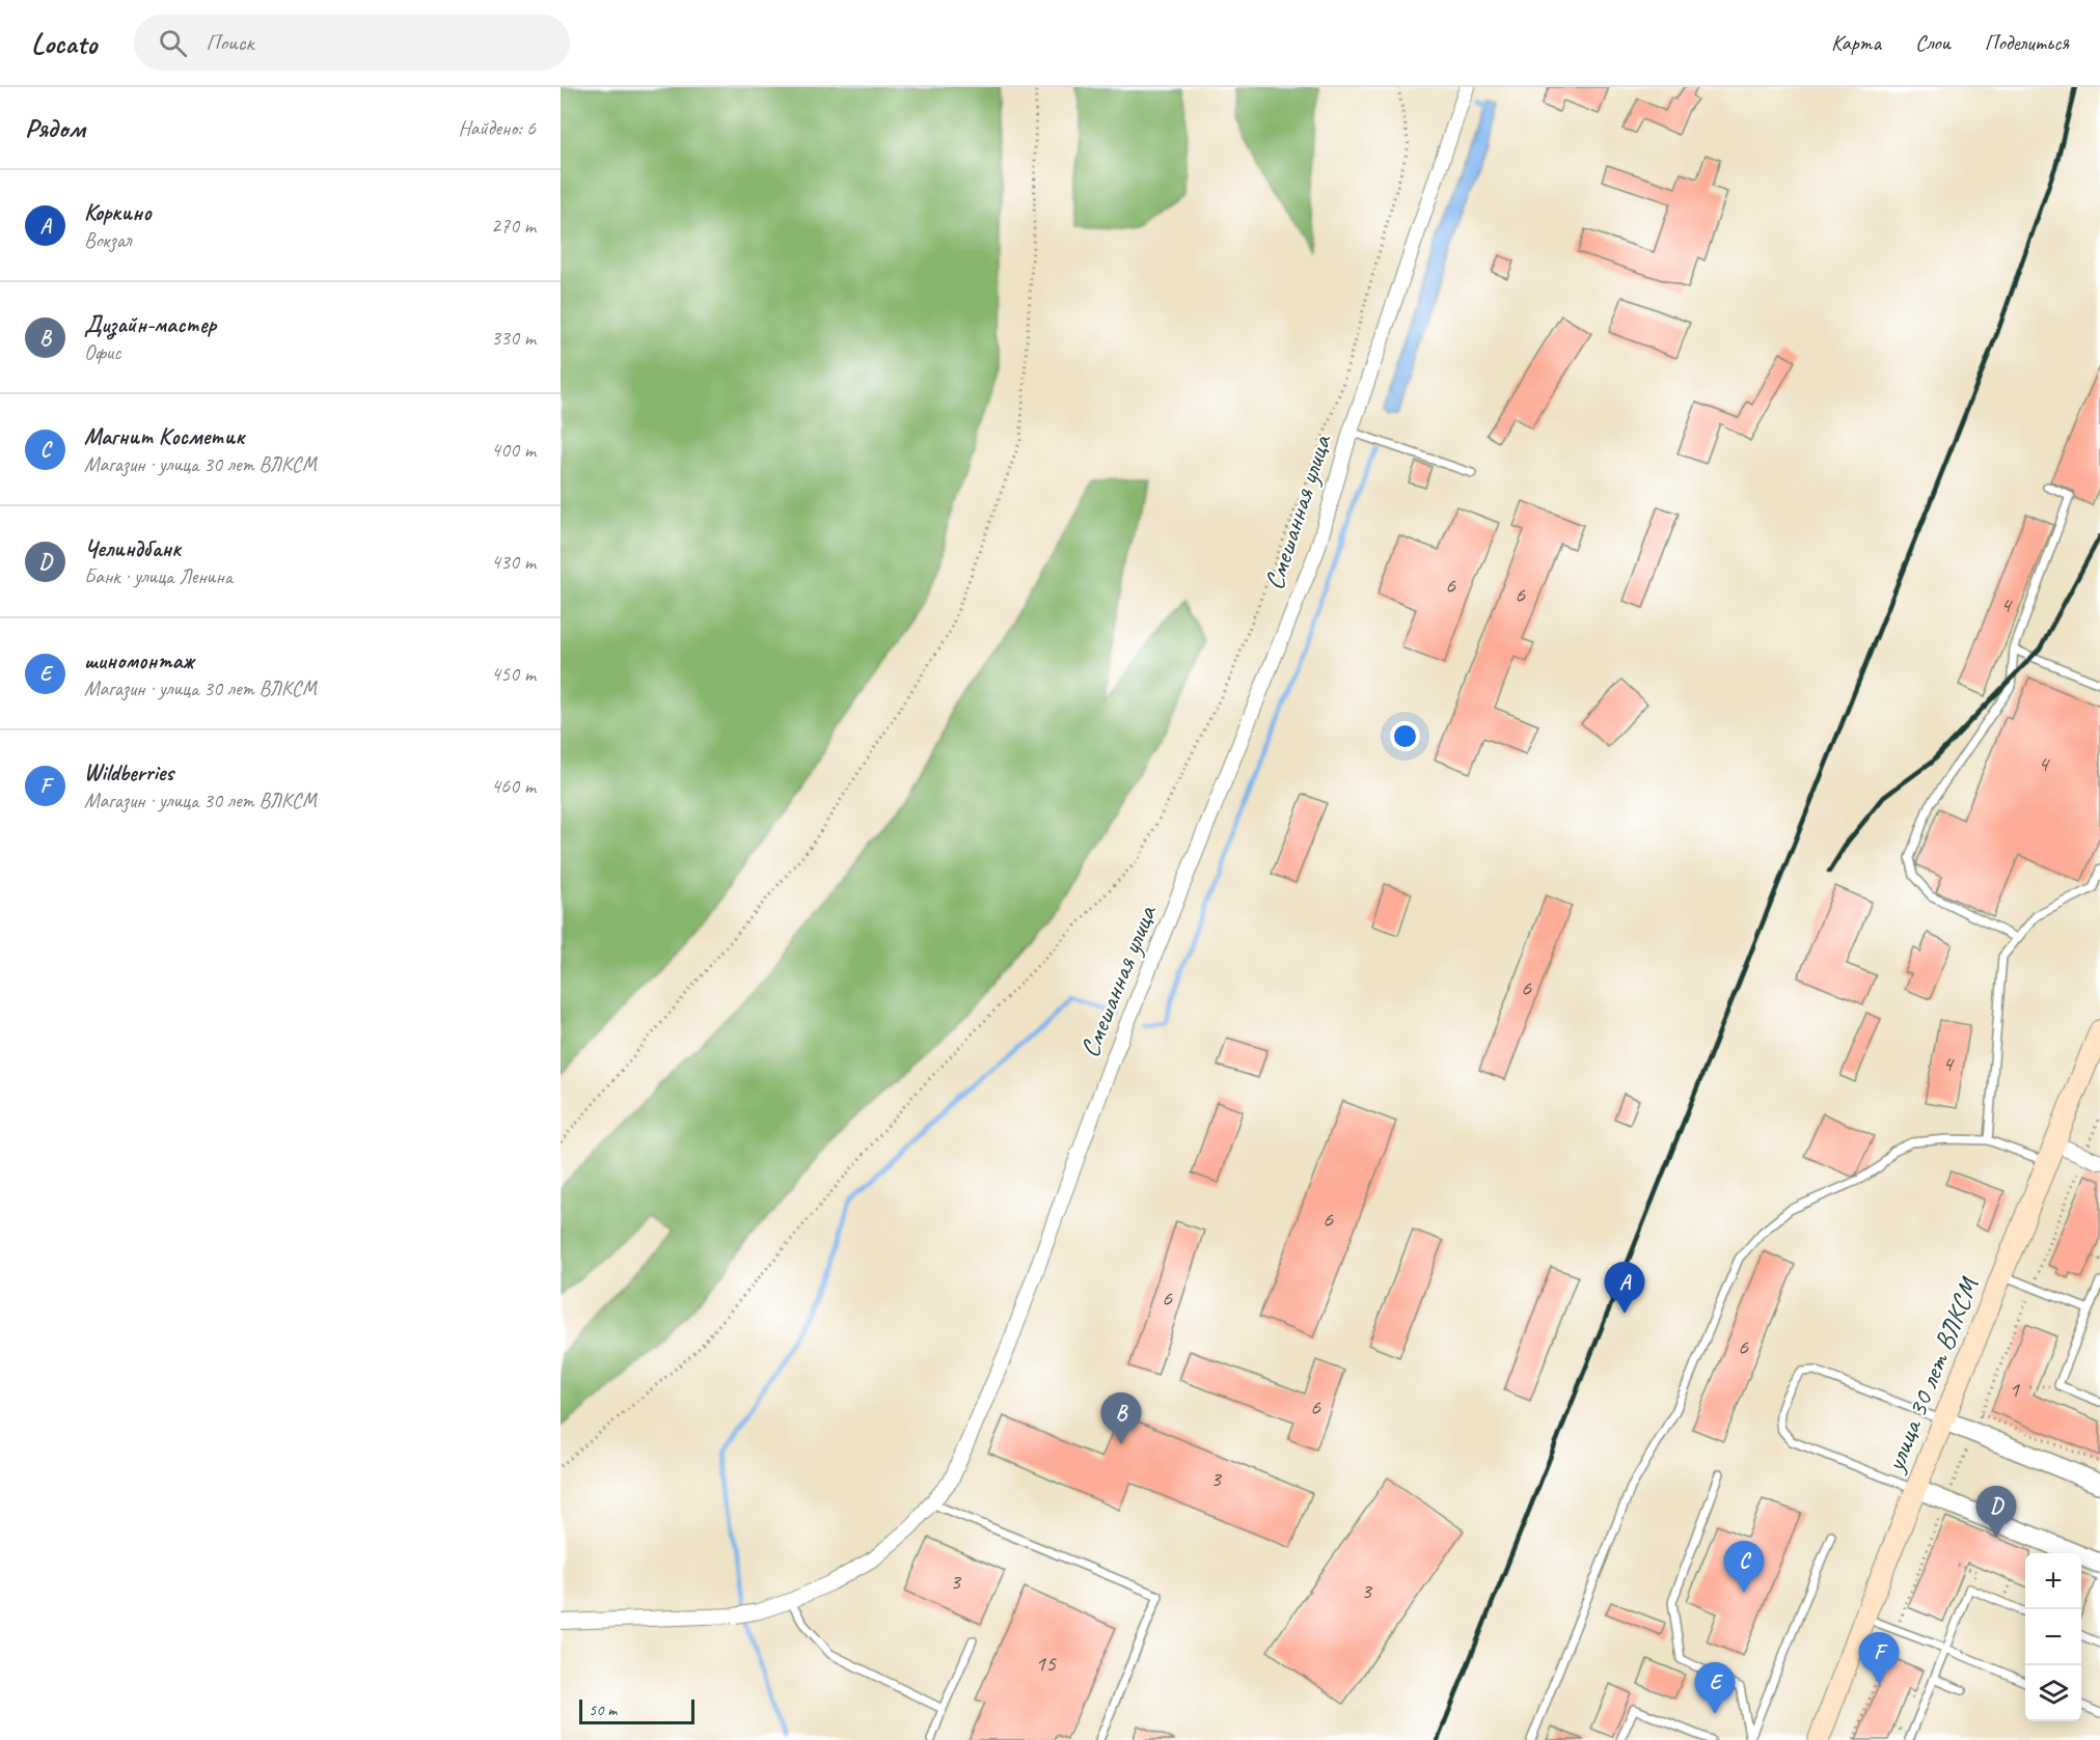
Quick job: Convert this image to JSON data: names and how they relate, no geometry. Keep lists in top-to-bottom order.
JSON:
{
  "streets": {
    "main road": ["улица 30 лет ВЛКСМ"],
    "street": ["Смешанная улица"]
  },
  "house_numbers": [
    "6",
    "6",
    "4",
    "4",
    "6",
    "4",
    "6",
    "6",
    "6",
    "1",
    "6",
    "3",
    "3",
    "3",
    "15"
  ],
  "scale_bar": "50 m",
  "page": {
    "header": "Locato",
    "search": "Поиск",
    "nav": ["Карта", "Слои", "Поделиться"],
    "heading": ["Рядом", "Найдено: 6"],
    "list": [
      {
        "mark": "A",
        "name": "Коркино",
        "note": "Вокзал",
        "value": "270 m"
      },
      {
        "mark": "B",
        "name": "Дизайн-мастер",
        "note": "Офис",
        "value": "330 m"
      },
      {
        "mark": "C",
        "name": "Магнит Косметик",
        "note": "Магазин · улица 30 лет ВЛКСМ",
        "value": "400 m"
      },
      {
        "mark": "D",
        "name": "Челиндбанк",
        "note": "Банк · улица Ленина",
        "value": "430 m"
      },
      {
        "mark": "E",
        "name": "шиномонтаж",
        "note": "Магазин · улица 30 лет ВЛКСМ",
        "value": "450 m"
      },
      {
        "mark": "F",
        "name": "Wildberries",
        "note": "Магазин · улица 30 лет ВЛКСМ",
        "value": "460 m"
      }
    ],
    "pins": [
      "A",
      "B",
      "D",
      "C",
      "F",
      "E"
    ],
    "map_buttons": ["+", "−"],
    "scale": "50 m"
  }
}
